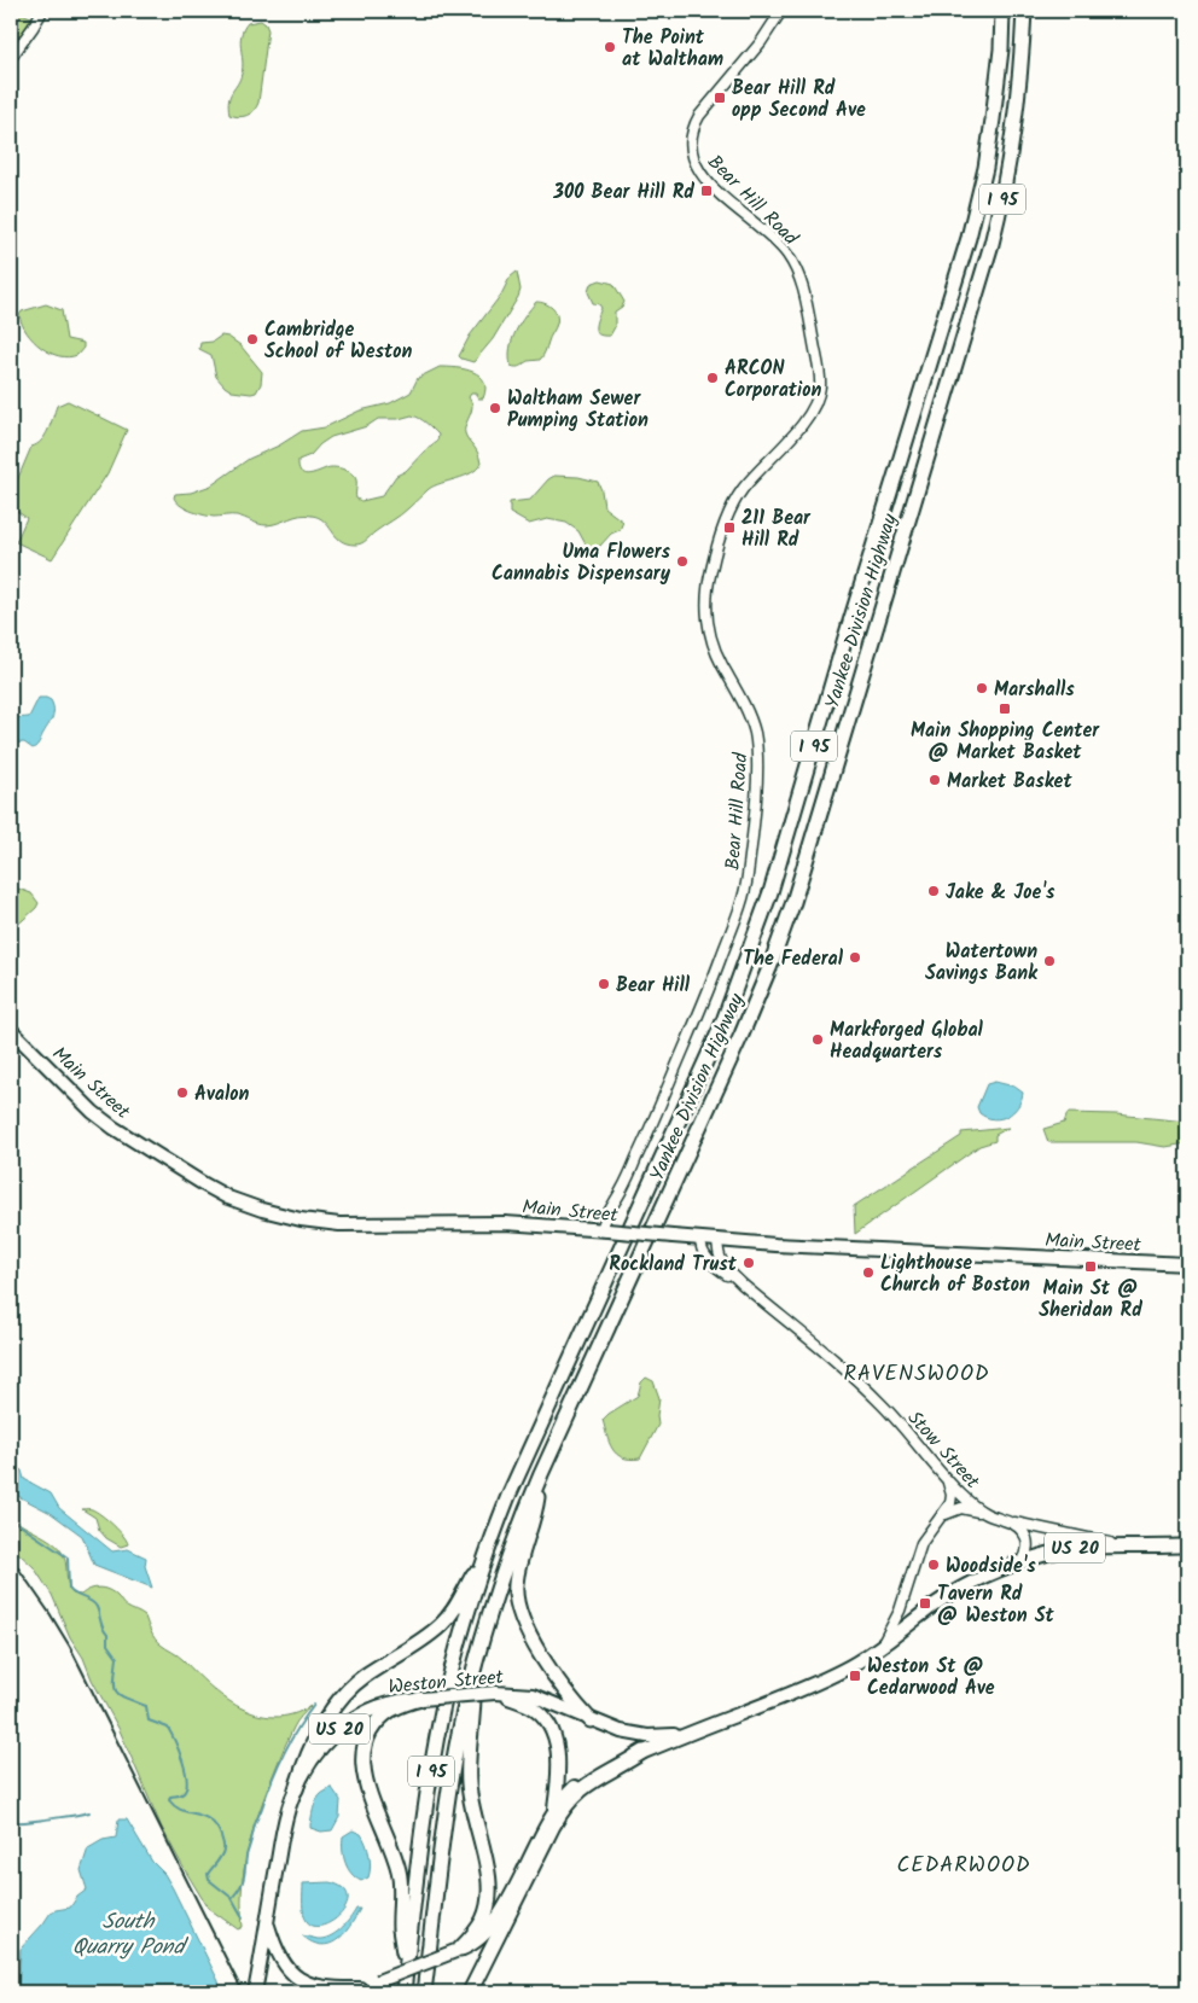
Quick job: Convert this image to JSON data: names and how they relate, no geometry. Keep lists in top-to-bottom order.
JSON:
{
  "streets": {
    "highway": ["I 95", "Yankee Division Highway"],
    "main road": ["Main Street", "US 20", "Weston Street"],
    "street": ["Bear Hill Road", "Stow Street"]
  },
  "crossings": [
    ["Bear Hill Road", "Main Street"],
    ["Main Street", "Stow Street"],
    ["Stow Street", "Weston Street"]
  ],
  "districts": ["RAVENSWOOD", "CEDARWOOD"],
  "water": ["South Quarry Pond"],
  "places": {
    "other": [
      "The Point at Waltham",
      "Cambridge School of Weston",
      "ARCON Corporation",
      "Waltham Sewer Pumping Station",
      "Uma Flowers Cannabis Dispensary",
      "Marshalls",
      "Market Basket",
      "Jake & Joe's",
      "The Federal",
      "Watertown Savings Bank",
      "Bear Hill",
      "Markforged Global Headquarters",
      "Avalon",
      "Rockland Trust",
      "Lighthouse Church of Boston",
      "Woodside's"
    ],
    "transit": [
      "Bear Hill Rd opp Second Ave",
      "300 Bear Hill Rd",
      "211 Bear Hill Rd",
      "Main Shopping Center @ Market Basket",
      "Main St @ Sheridan Rd",
      "Tavern Rd @ Weston St",
      "Weston St @ Cedarwood Ave"
    ]
  }
}
